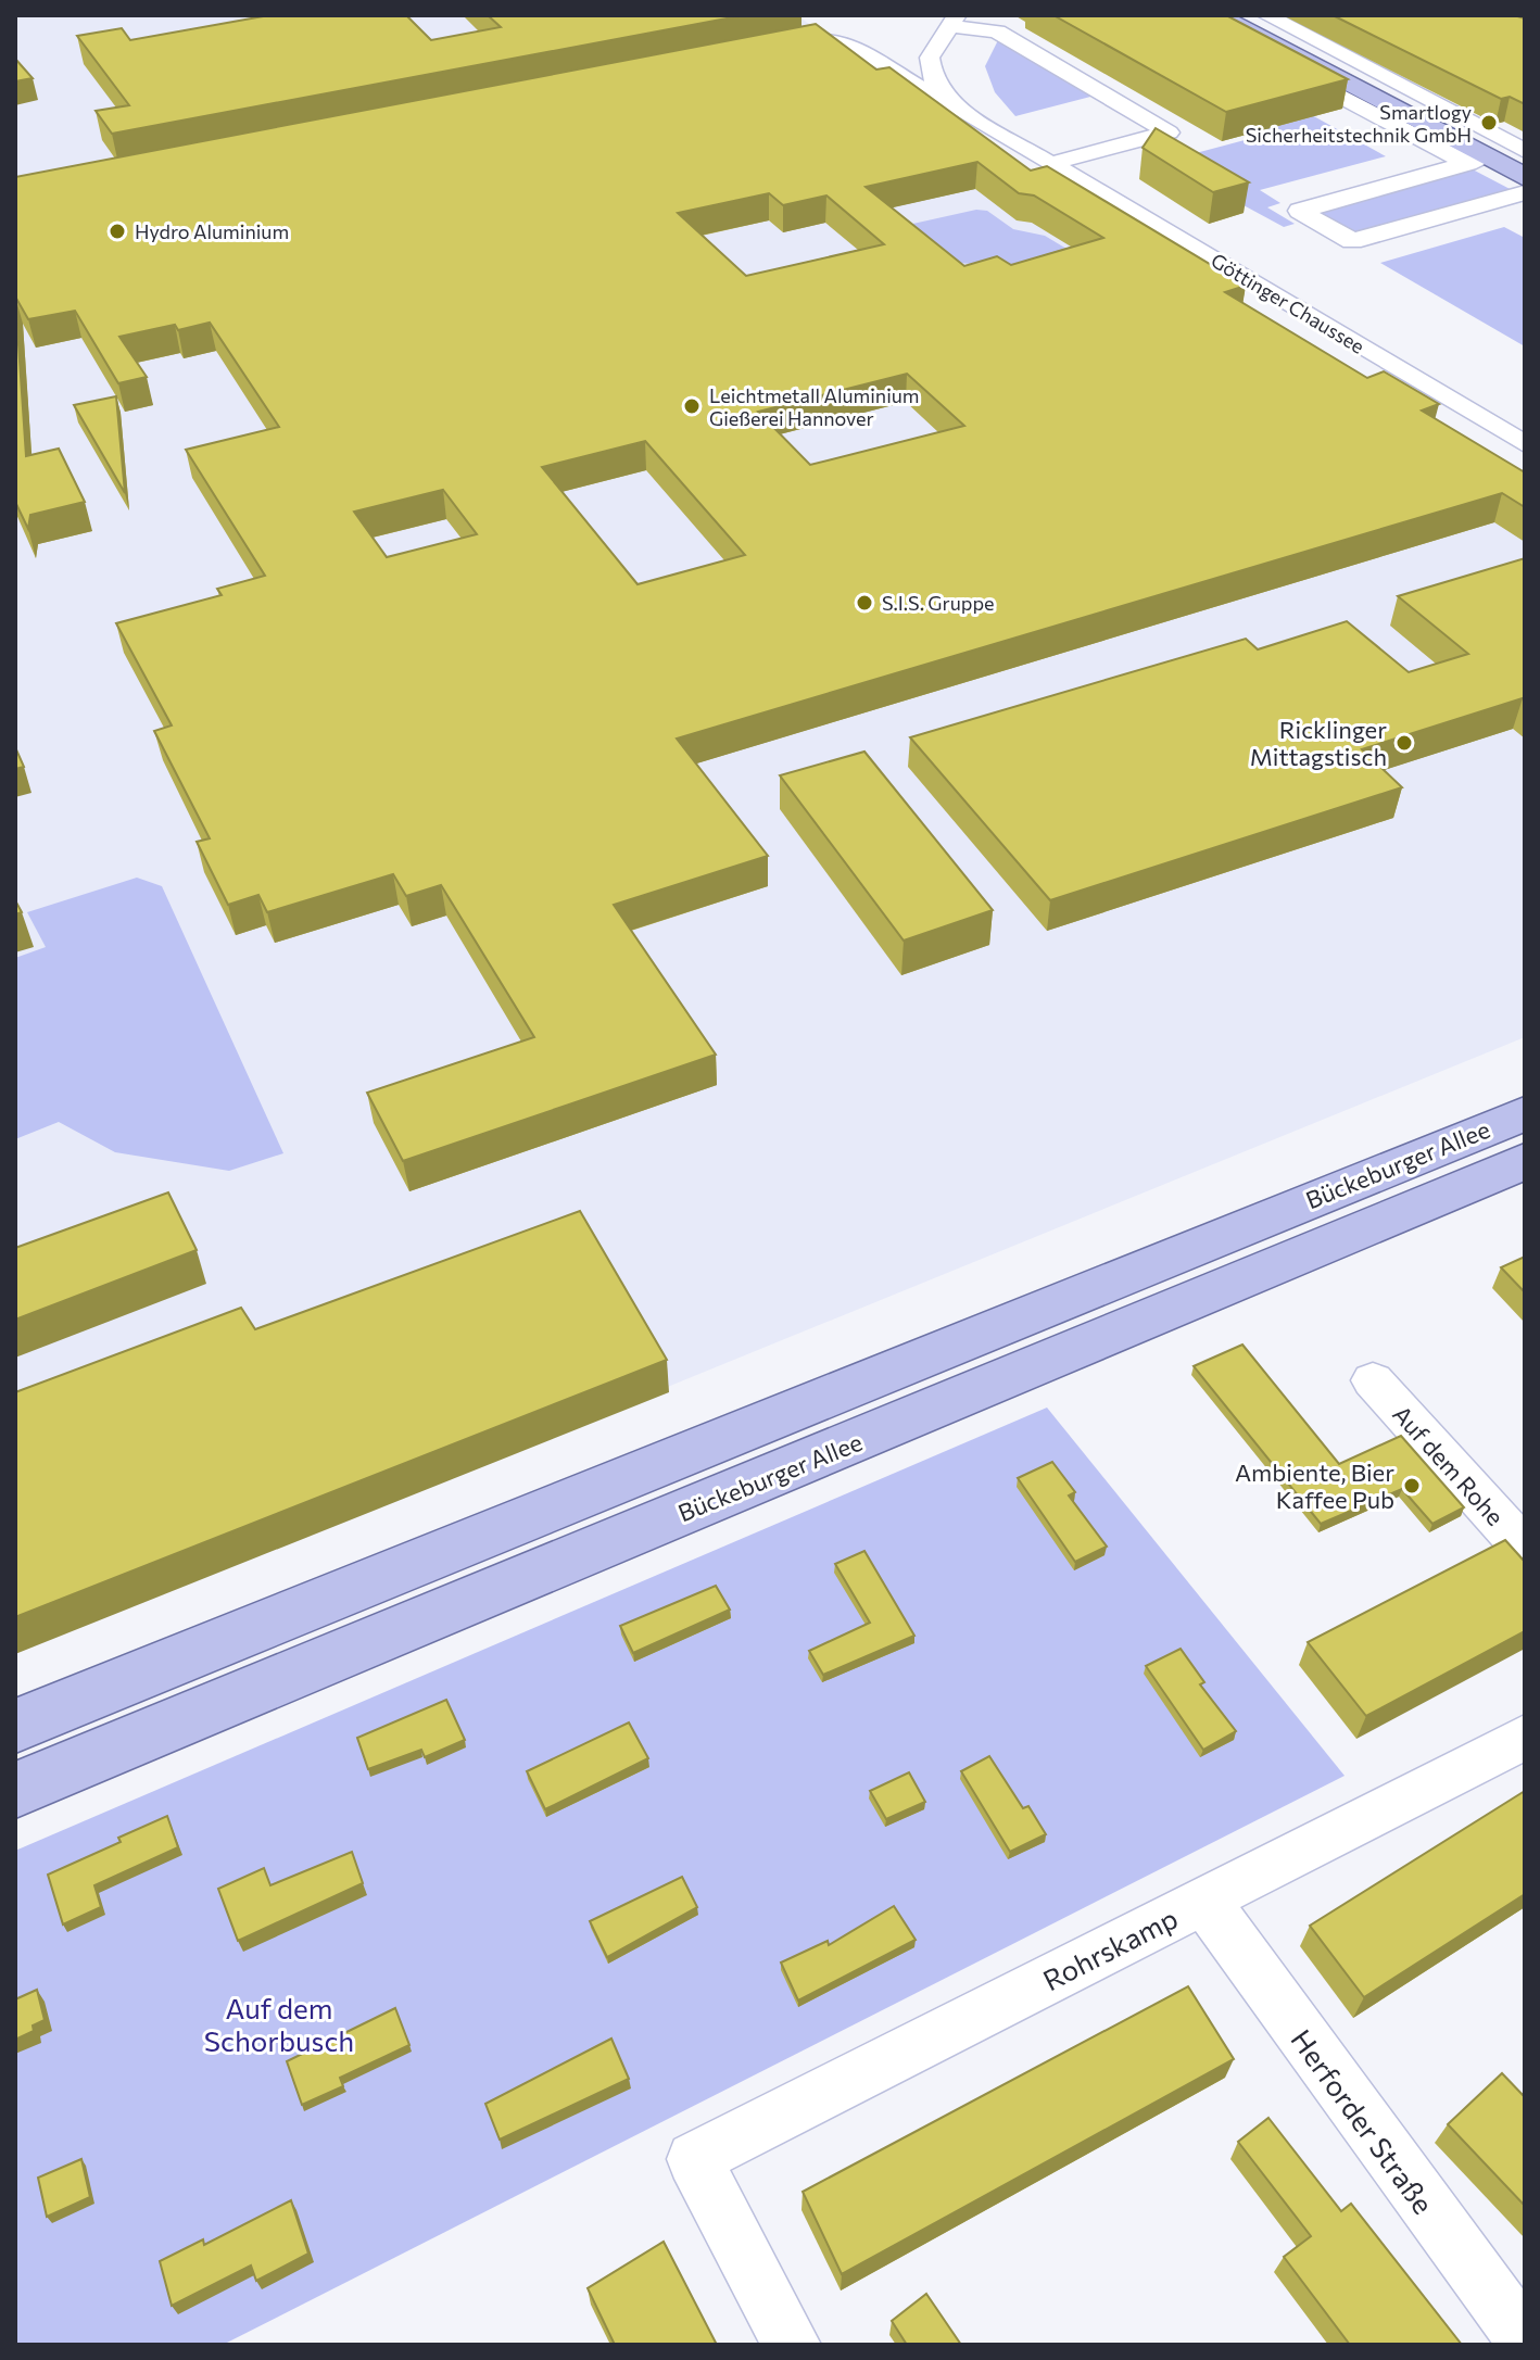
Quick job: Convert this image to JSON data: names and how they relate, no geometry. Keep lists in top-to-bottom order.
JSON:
{
  "streets": {
    "main road": ["Bückeburger Allee"],
    "street": [
      "Göttinger Chaussee",
      "Auf dem Rohe",
      "Rohrskamp",
      "Herforder Straße"
    ]
  },
  "crossings": [
    ["Rohrskamp", "Herforder Straße"]
  ],
  "parks": ["Auf dem Schorbusch"],
  "places": [
    "Smartlogy Sicherheitstechnik GmbH",
    "Hydro Aluminium",
    "Leichtmetall Aluminium Gießerei Hannover",
    "S.I.S. Gruppe",
    "Ricklinger Mittagstisch",
    "Ambiente, Bier Kaffee Pub"
  ]
}
